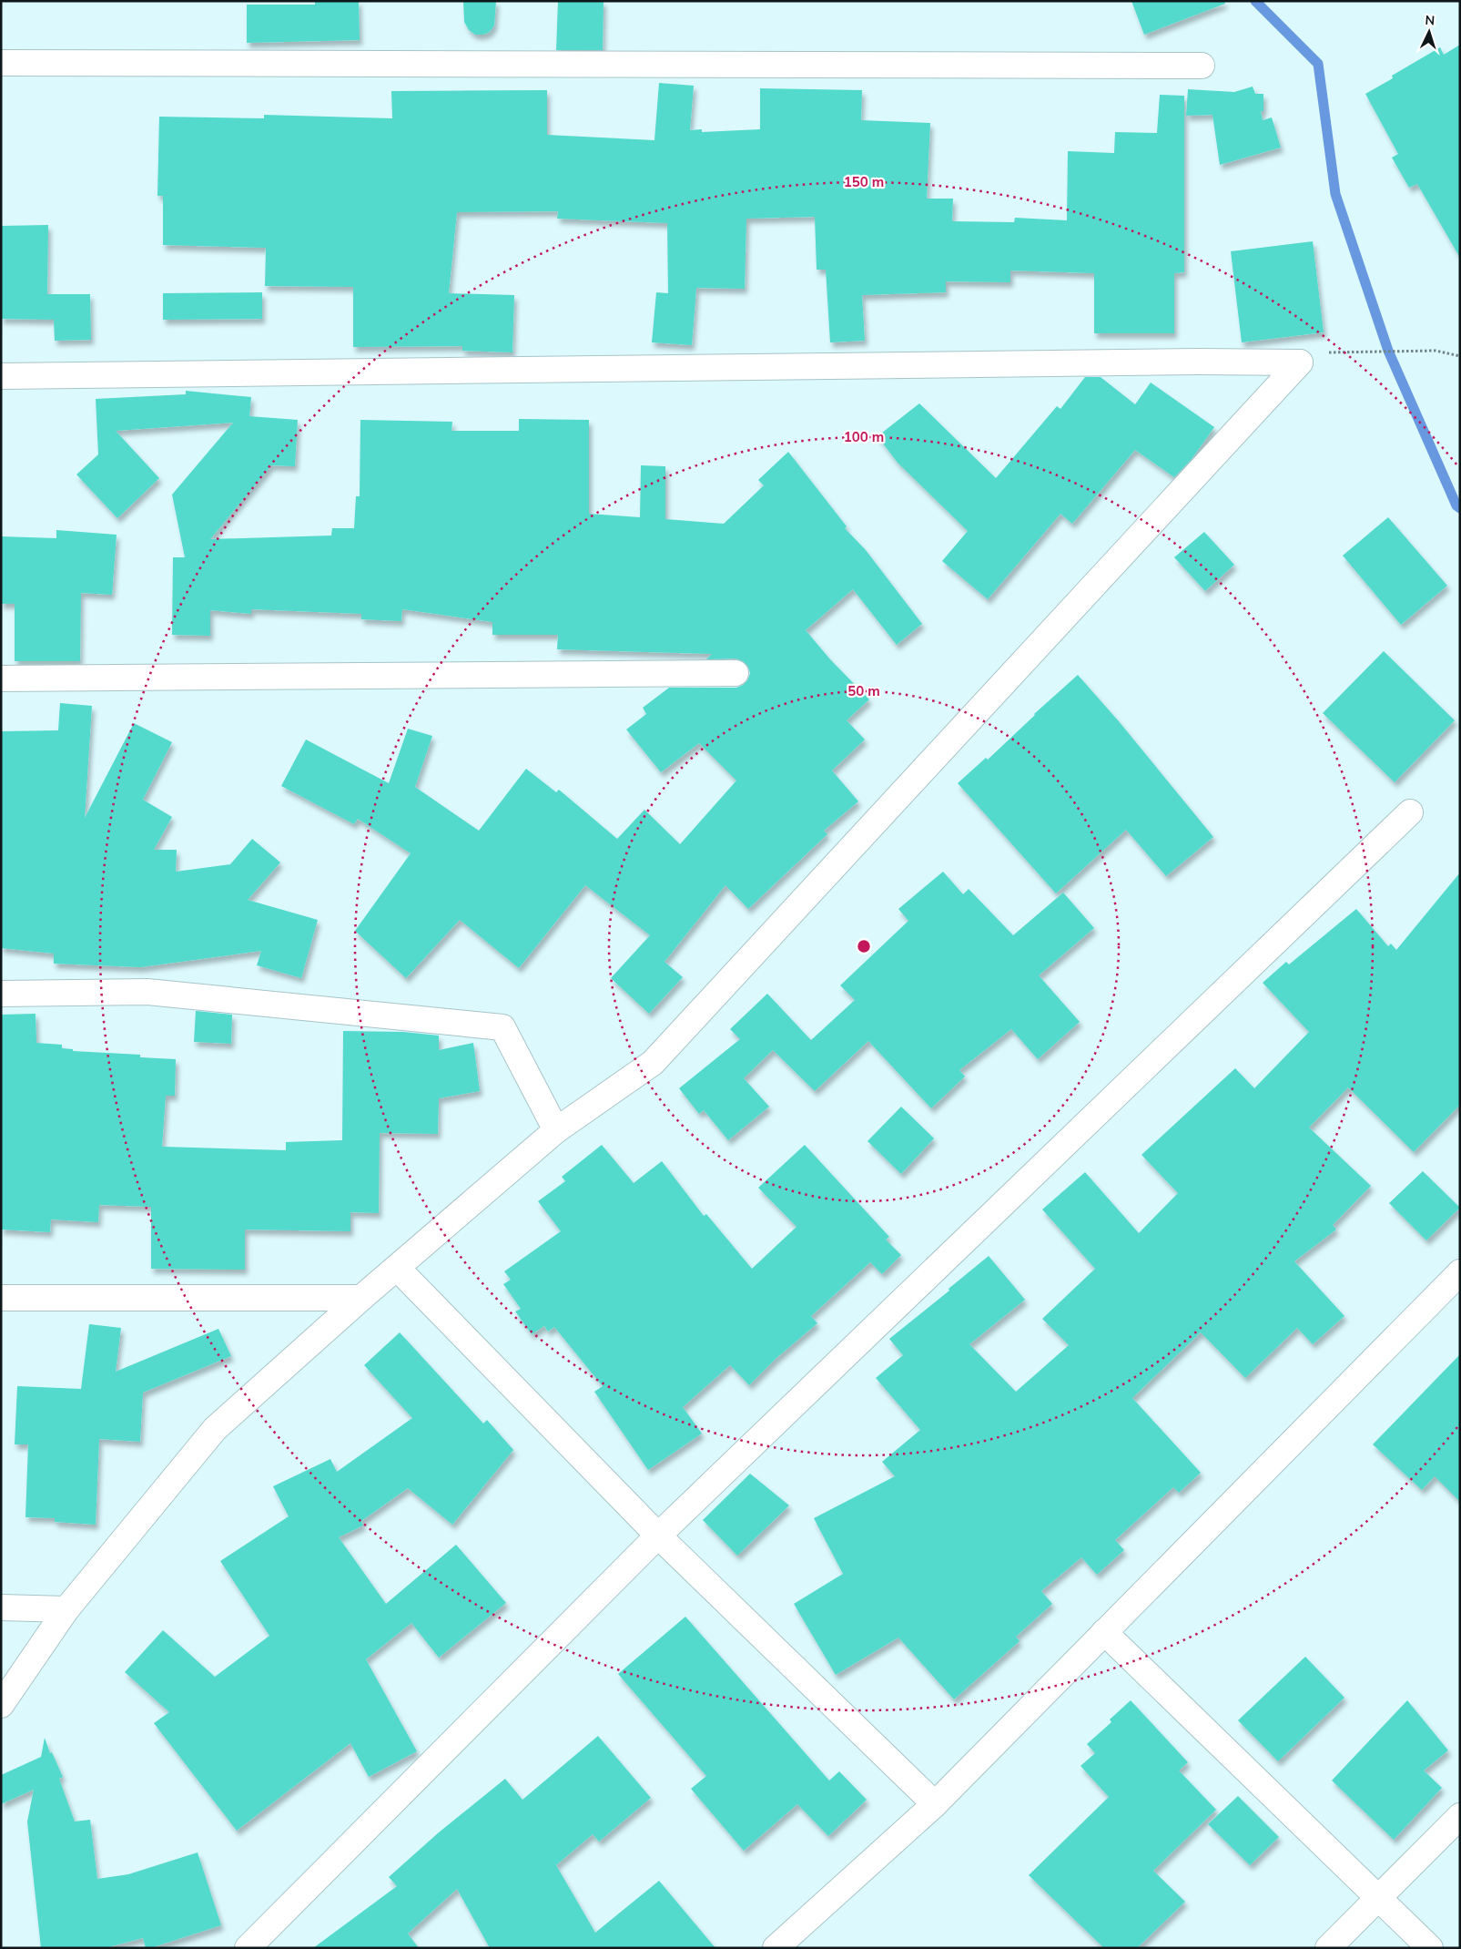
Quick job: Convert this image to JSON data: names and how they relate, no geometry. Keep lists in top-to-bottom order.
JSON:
{
  "north": "top",
  "rings": ["150 m", "100 m", "50 m"]
}
